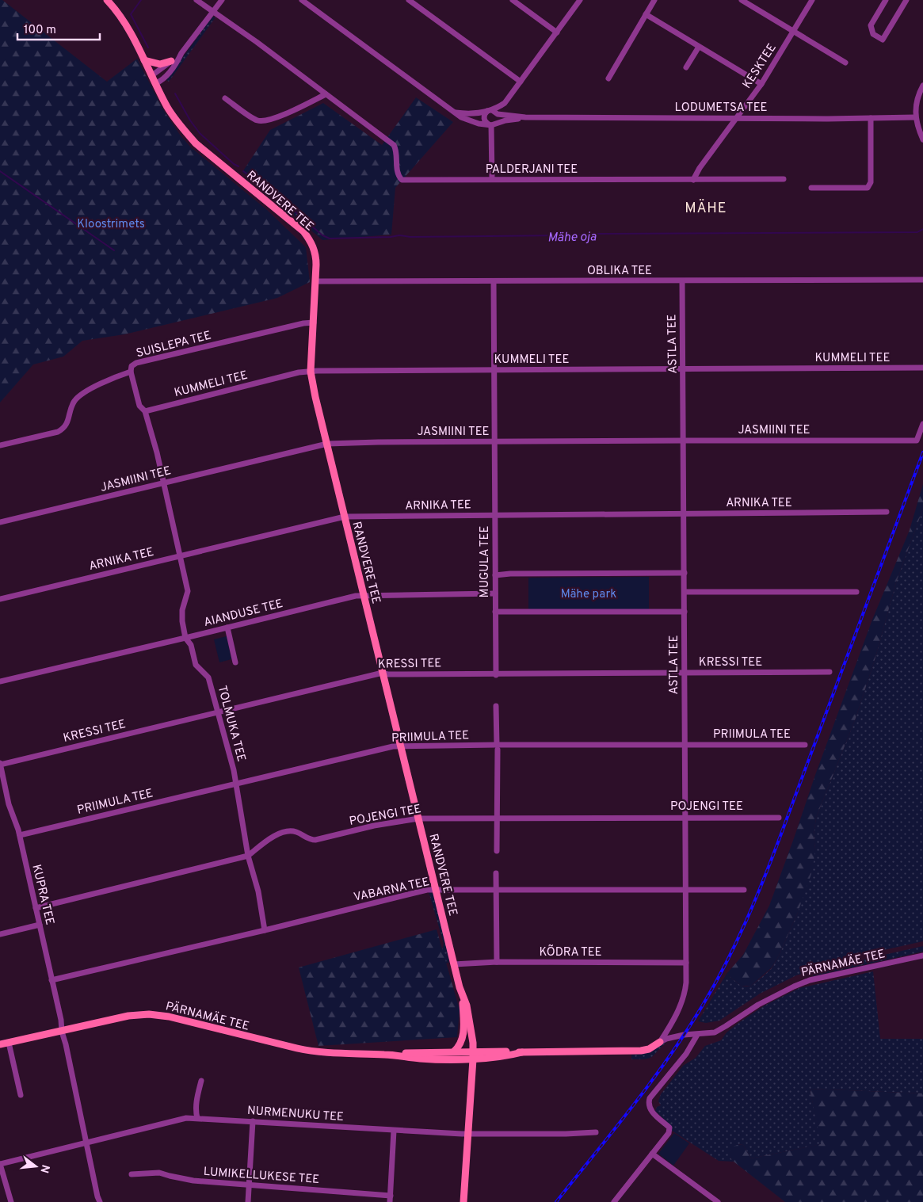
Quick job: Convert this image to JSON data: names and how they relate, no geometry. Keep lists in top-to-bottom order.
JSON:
{
  "streets": {
    "main road": ["RANDVERE TEE", "PÄRNAMÄE TEE"],
    "street": [
      "KESKTEE",
      "LODUMETSA TEE",
      "PALDERJANI TEE",
      "OBLIKA TEE",
      "SUISLEPA TEE",
      "ASTLA TEE",
      "KUMMELI TEE",
      "JASMIINI TEE",
      "ARNIKA TEE",
      "MUGULA TEE",
      "AIANDUSE TEE",
      "KRESSI TEE",
      "TOLMUKA TEE",
      "PRIIMULA TEE",
      "POJENGI TEE",
      "VABARNA TEE",
      "KUPRA TEE",
      "KÕDRA TEE",
      "NURMENUKU TEE",
      "LUMIKELLUKESE TEE"
    ]
  },
  "crossings": [
    ["KESKTEE", "LODUMETSA TEE"],
    ["KESKTEE", "PALDERJANI TEE"],
    ["RANDVERE TEE", "OBLIKA TEE"],
    ["RANDVERE TEE", "SUISLEPA TEE"],
    ["RANDVERE TEE", "KUMMELI TEE"],
    ["RANDVERE TEE", "JASMIINI TEE"],
    ["RANDVERE TEE", "ARNIKA TEE"],
    ["RANDVERE TEE", "AIANDUSE TEE"],
    ["RANDVERE TEE", "KRESSI TEE"],
    ["RANDVERE TEE", "PRIIMULA TEE"],
    ["RANDVERE TEE", "POJENGI TEE"],
    ["RANDVERE TEE", "VABARNA TEE"],
    ["RANDVERE TEE", "KÕDRA TEE"],
    ["RANDVERE TEE", "PÄRNAMÄE TEE"],
    ["RANDVERE TEE", "NURMENUKU TEE"],
    ["OBLIKA TEE", "ASTLA TEE"],
    ["OBLIKA TEE", "MUGULA TEE"],
    ["SUISLEPA TEE", "TOLMUKA TEE"],
    ["ASTLA TEE", "KUMMELI TEE"],
    ["ASTLA TEE", "JASMIINI TEE"],
    ["ASTLA TEE", "ARNIKA TEE"],
    ["ASTLA TEE", "KRESSI TEE"],
    ["ASTLA TEE", "PRIIMULA TEE"],
    ["ASTLA TEE", "POJENGI TEE"],
    ["ASTLA TEE", "VABARNA TEE"],
    ["ASTLA TEE", "KÕDRA TEE"],
    ["ASTLA TEE", "PÄRNAMÄE TEE"],
    ["KUMMELI TEE", "MUGULA TEE"],
    ["KUMMELI TEE", "TOLMUKA TEE"],
    ["JASMIINI TEE", "MUGULA TEE"],
    ["JASMIINI TEE", "TOLMUKA TEE"],
    ["ARNIKA TEE", "MUGULA TEE"],
    ["ARNIKA TEE", "TOLMUKA TEE"],
    ["MUGULA TEE", "AIANDUSE TEE"],
    ["MUGULA TEE", "KRESSI TEE"],
    ["AIANDUSE TEE", "TOLMUKA TEE"],
    ["KRESSI TEE", "TOLMUKA TEE"],
    ["KRESSI TEE", "KUPRA TEE"],
    ["TOLMUKA TEE", "PRIIMULA TEE"],
    ["TOLMUKA TEE", "POJENGI TEE"],
    ["TOLMUKA TEE", "VABARNA TEE"],
    ["PRIIMULA TEE", "KUPRA TEE"],
    ["POJENGI TEE", "KUPRA TEE"],
    ["VABARNA TEE", "KUPRA TEE"],
    ["KUPRA TEE", "PÄRNAMÄE TEE"],
    ["KUPRA TEE", "NURMENUKU TEE"]
  ],
  "districts": ["MÄHE"],
  "water": ["Mähe oja"],
  "parks": ["Kloostrimets", "Mähe park"],
  "scale_bar": "100 m",
  "north": "right"
}
